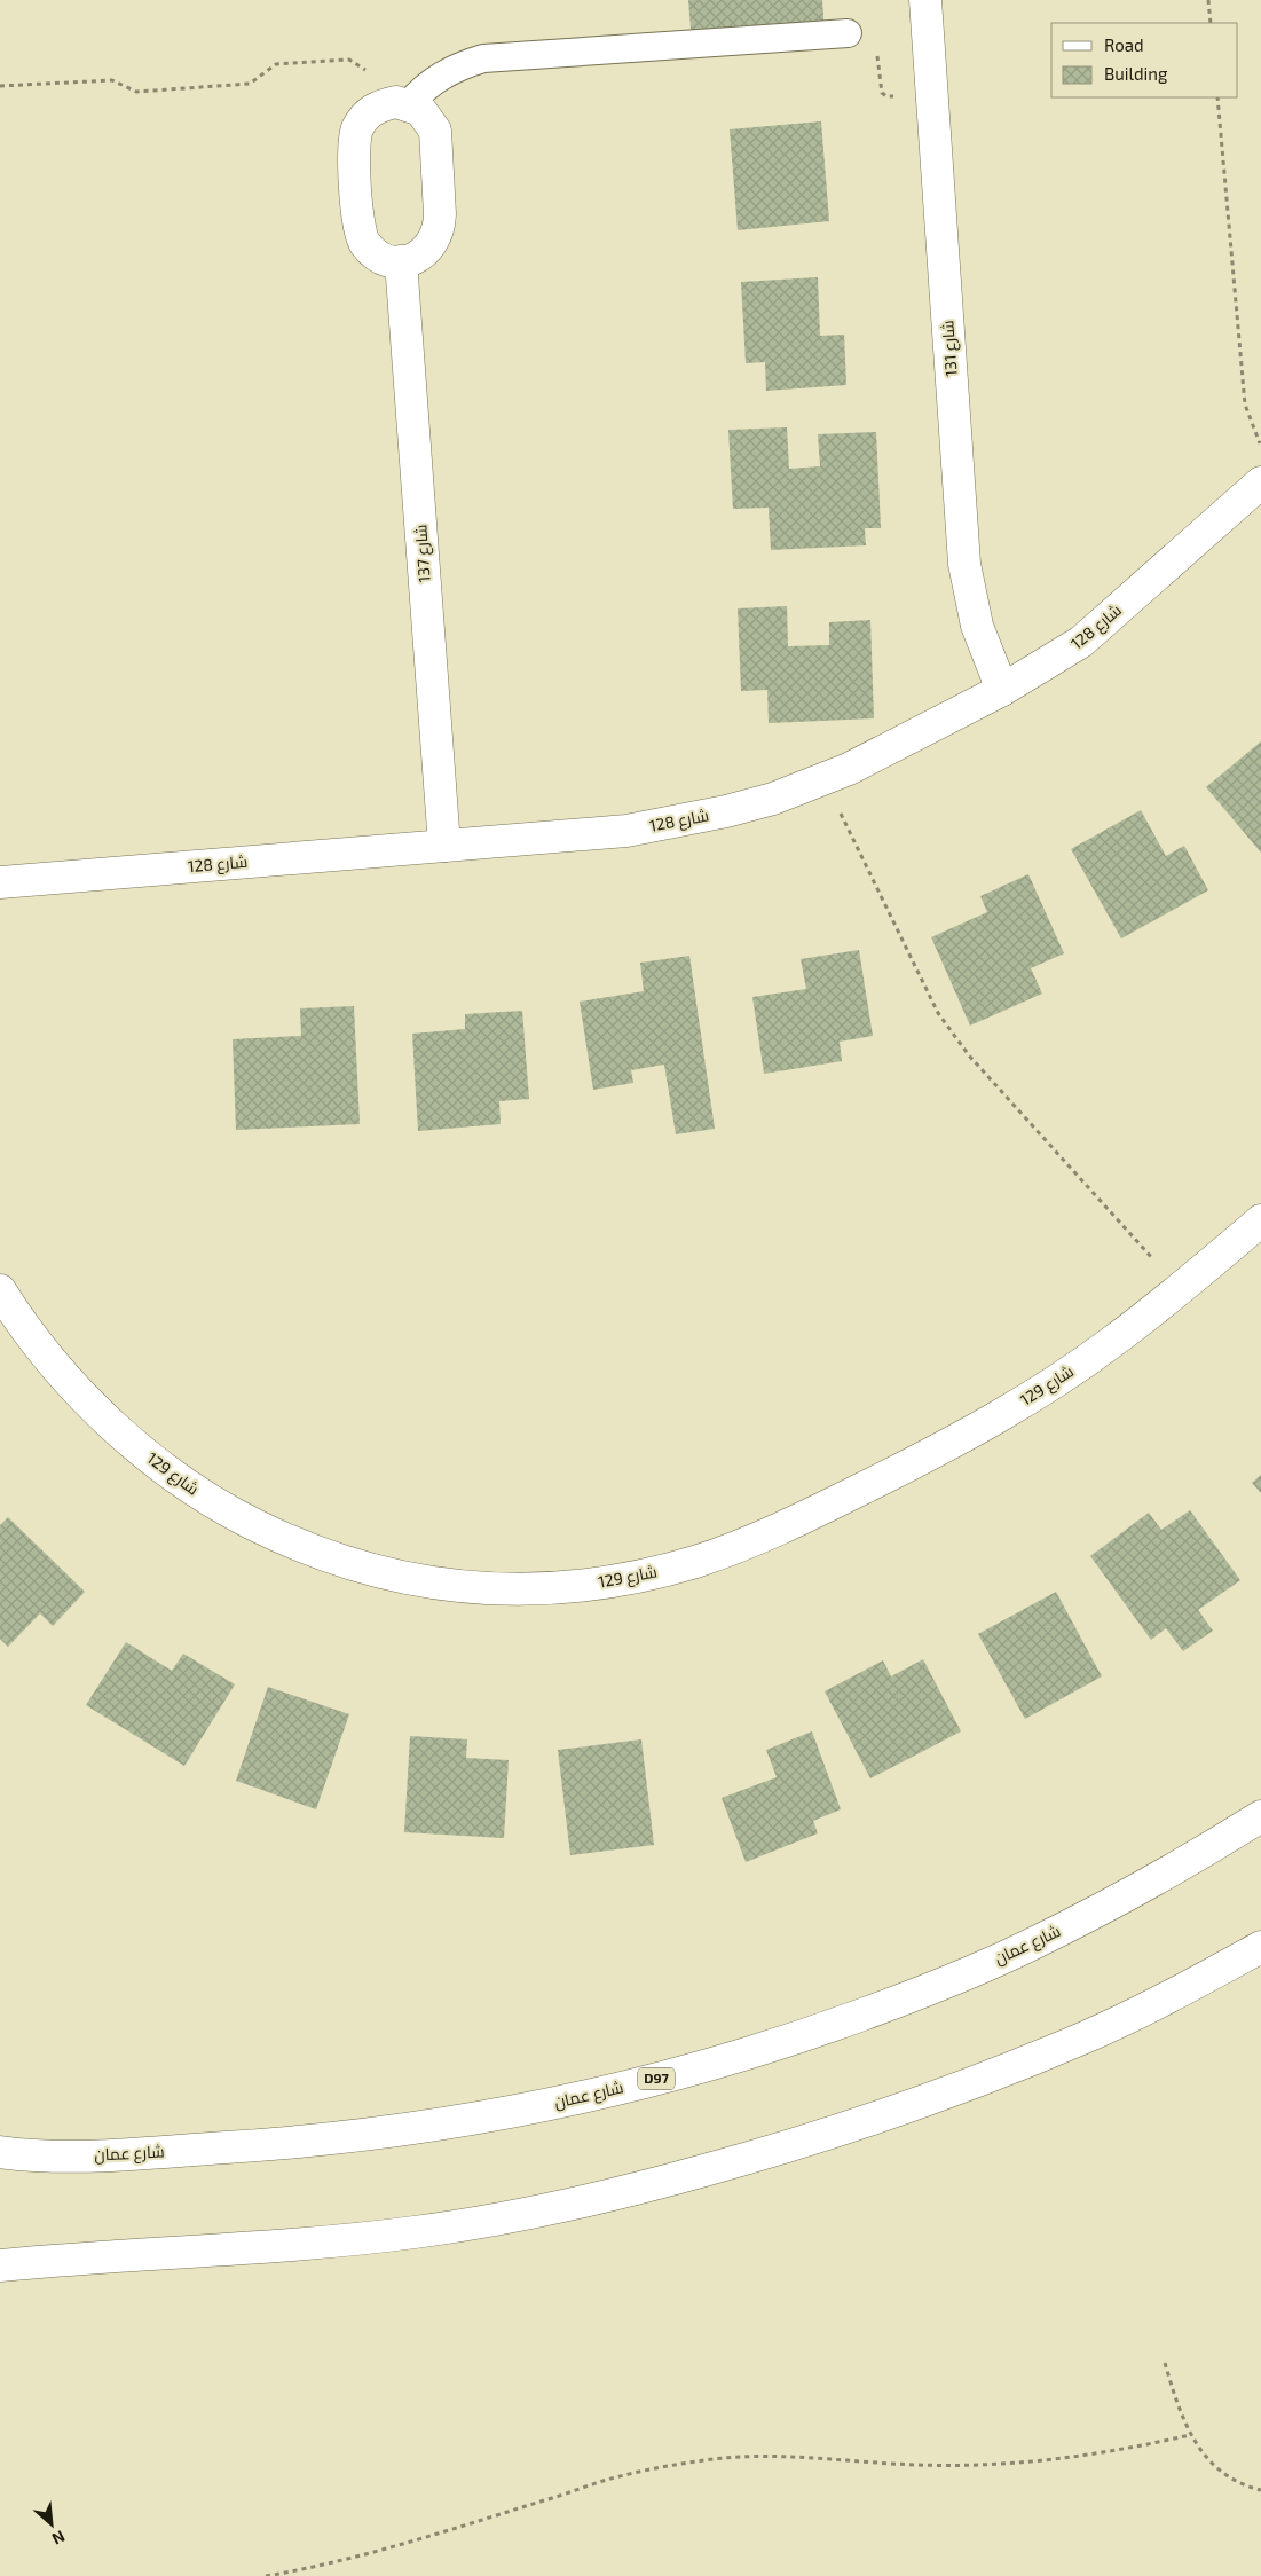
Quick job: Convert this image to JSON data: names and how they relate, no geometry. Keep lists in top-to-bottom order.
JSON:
{
  "streets": {
    "street": [
      "شارع 131",
      "شارع 137",
      "شارع 128",
      "شارع 129",
      "شارع عمان",
      "D97"
    ]
  },
  "crossings": [
    ["شارع 131", "شارع 128"],
    ["شارع 137", "شارع 128"]
  ],
  "legend": ["Road", "Building"],
  "north": "bottom right"
}
